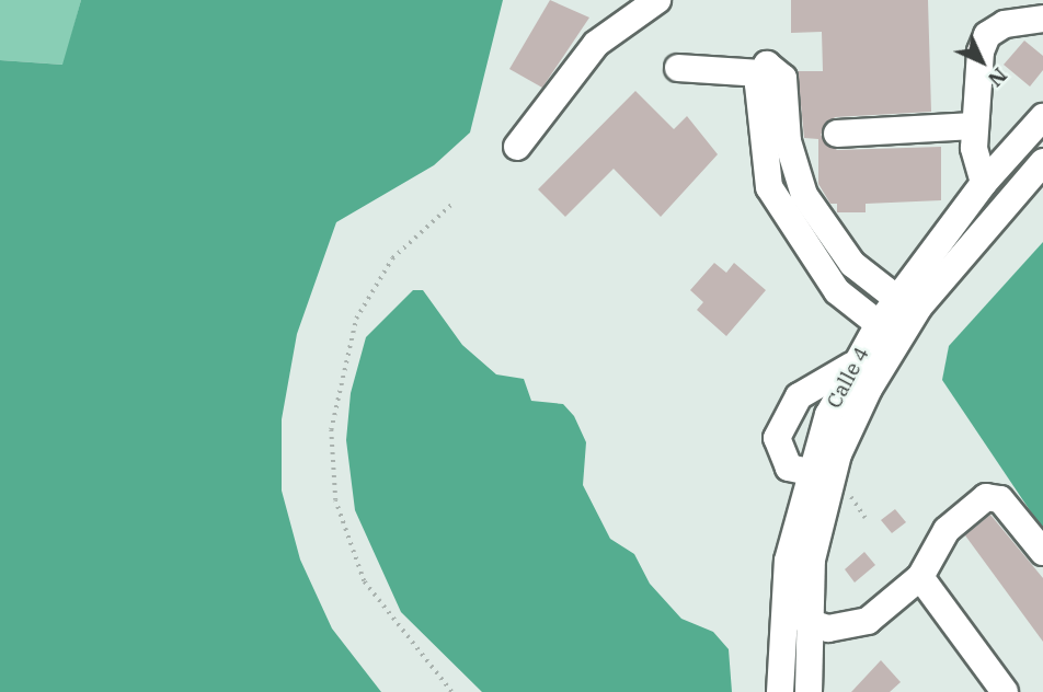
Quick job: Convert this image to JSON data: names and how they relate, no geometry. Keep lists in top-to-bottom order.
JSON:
{
  "streets": {
    "lane": ["Calle 4"]
  },
  "north": "bottom right"
}
